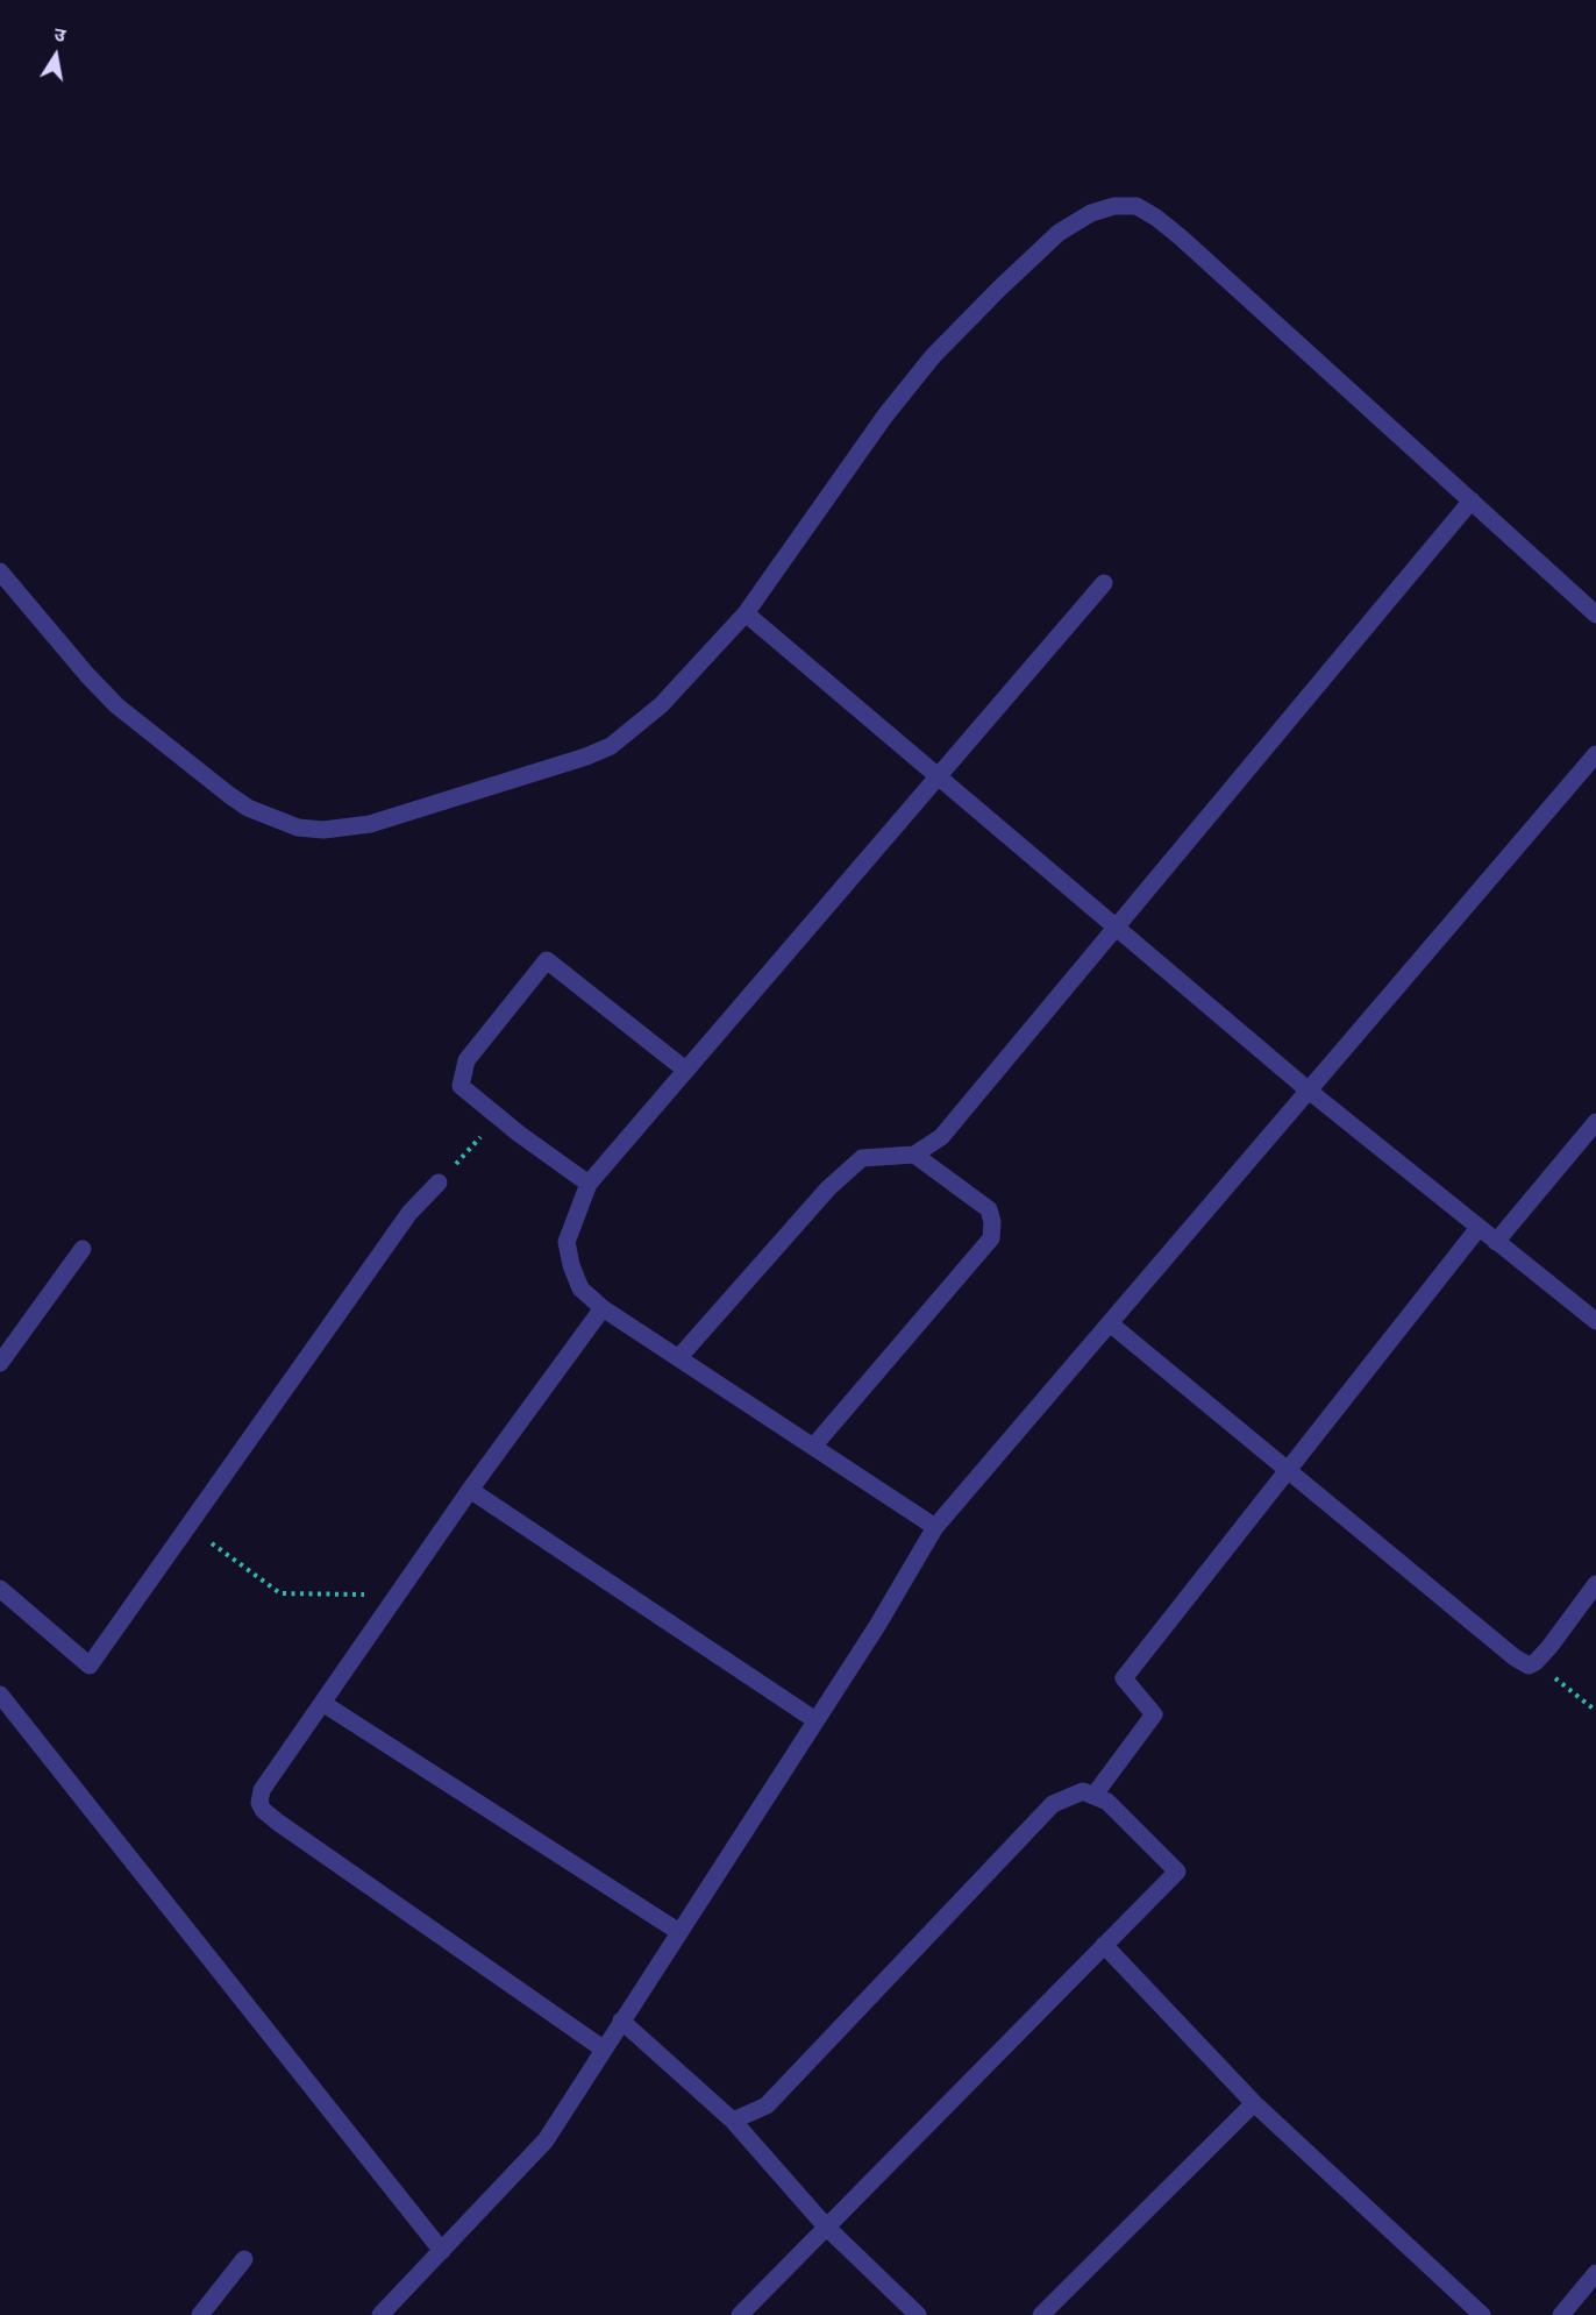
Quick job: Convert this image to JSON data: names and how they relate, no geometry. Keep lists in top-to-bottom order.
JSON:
{
  "north": "top"
}
